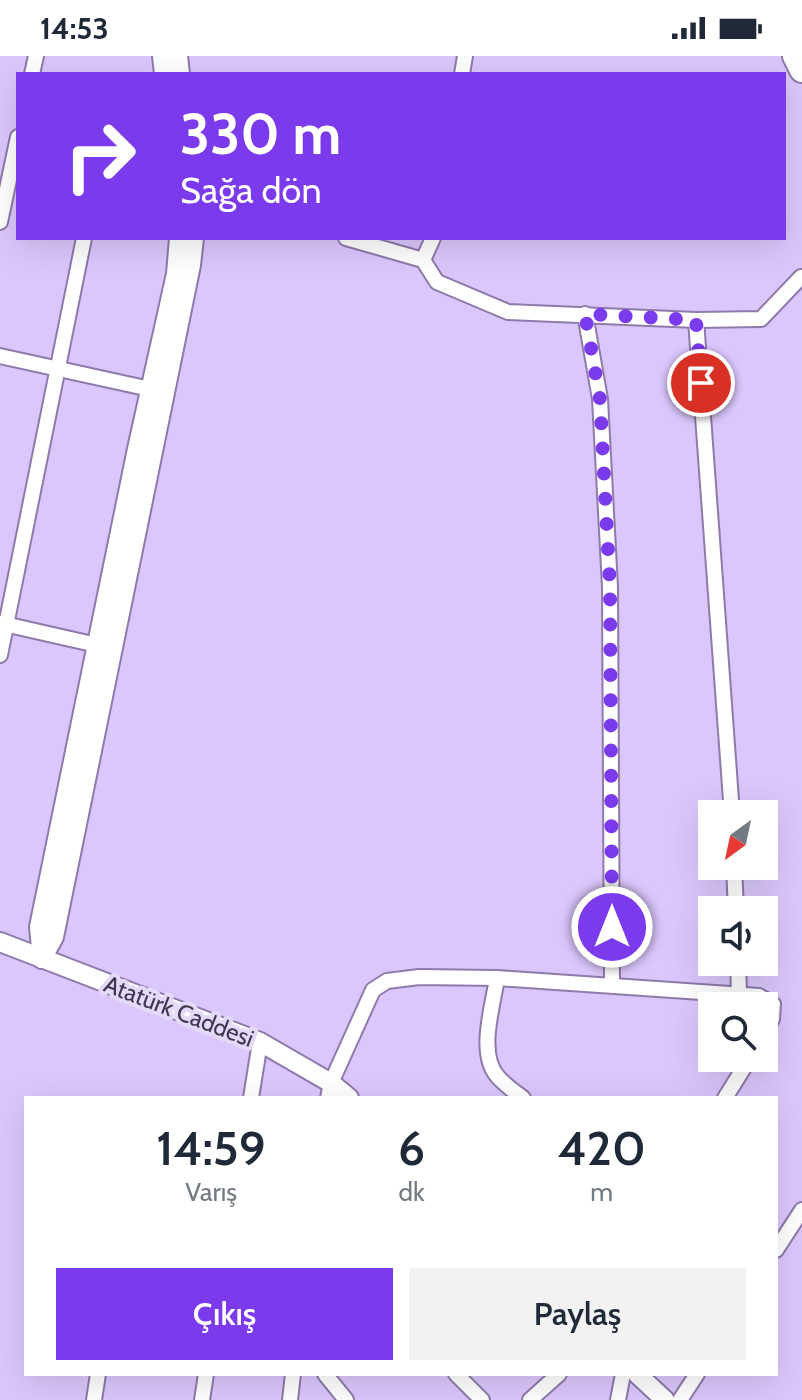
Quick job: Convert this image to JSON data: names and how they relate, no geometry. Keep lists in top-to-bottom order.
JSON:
{
  "streets": {
    "street": ["Atatürk Caddesi"]
  },
  "north": "bottom left",
  "page": {
    "status": "14:53",
    "turn": ["330 m", "Sağa dön"],
    "eta": [
      "14:59",
      "Varış",
      "6",
      "dk",
      "420",
      "m"
    ],
    "buttons": ["Çıkış", "Paylaş"]
  }
}
